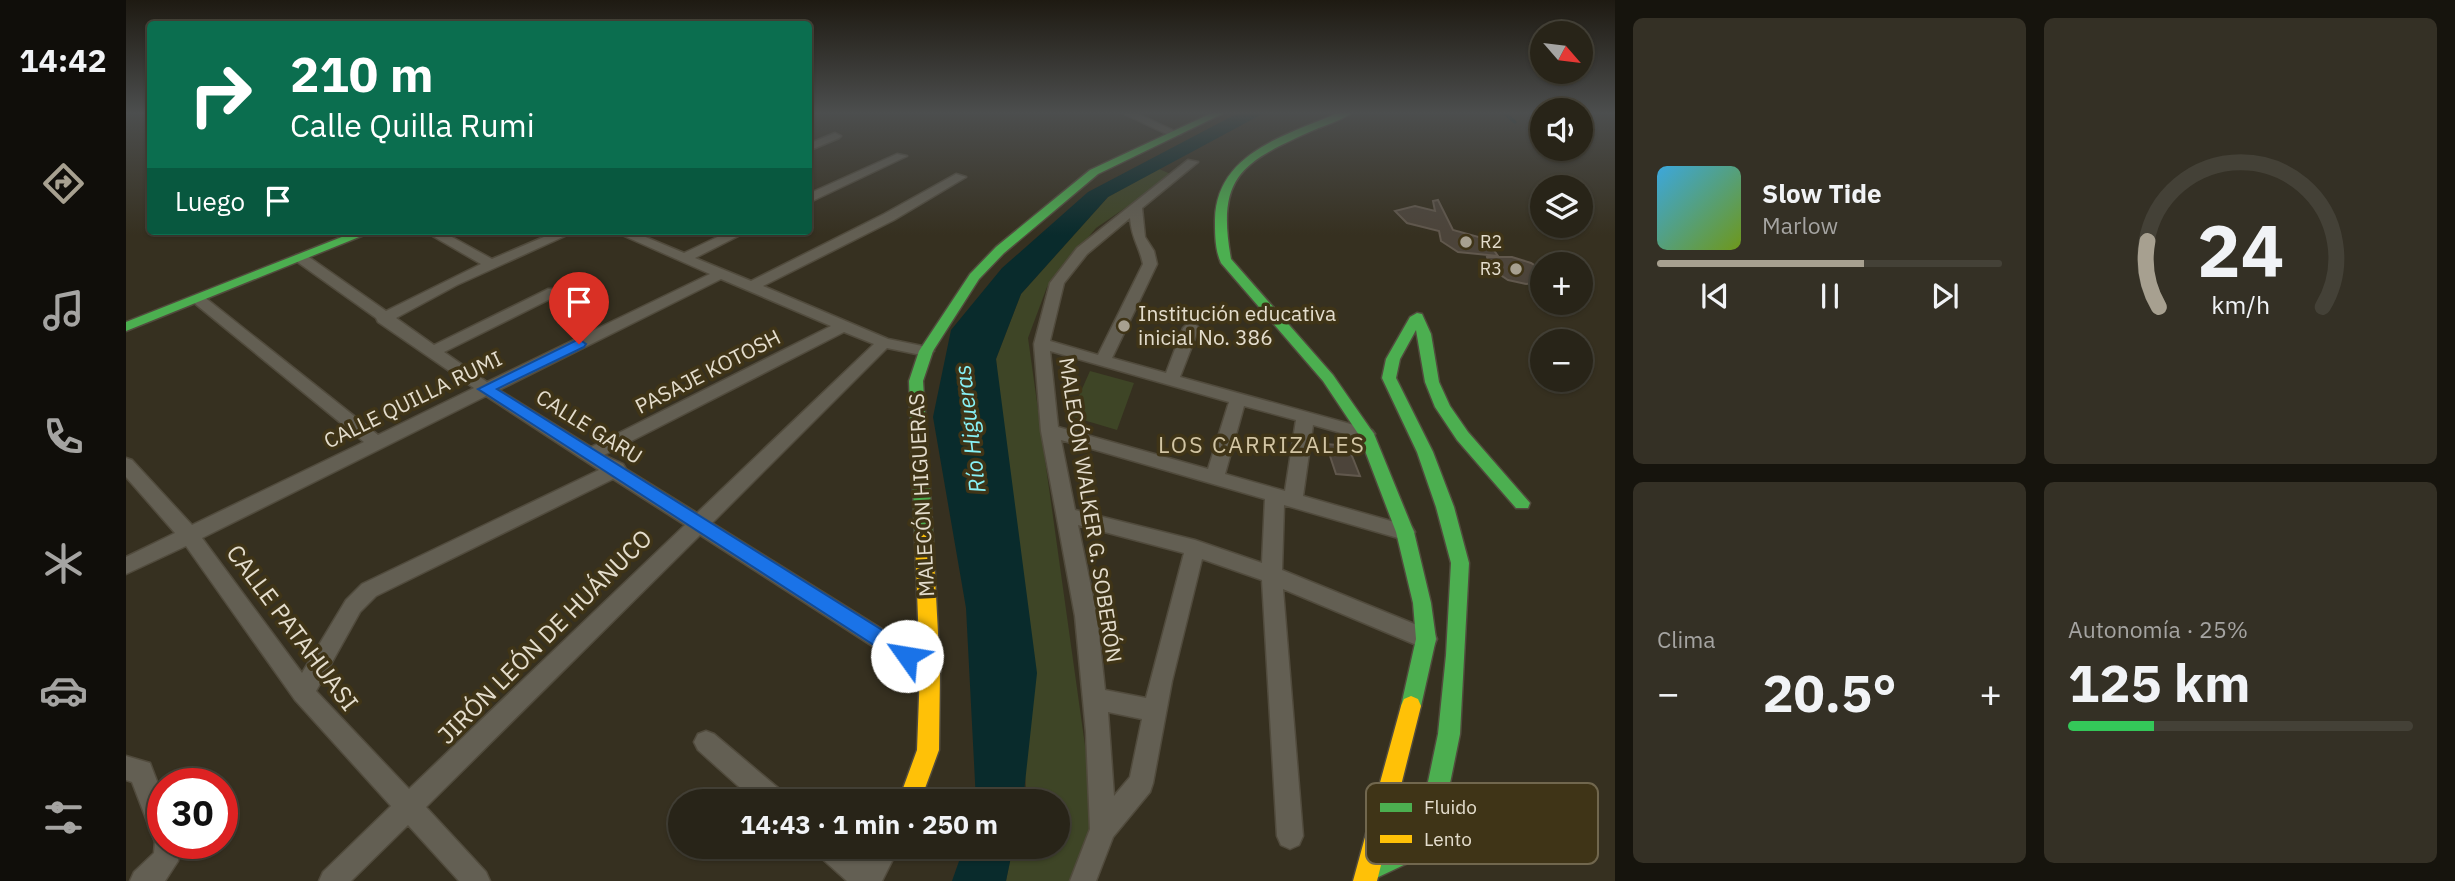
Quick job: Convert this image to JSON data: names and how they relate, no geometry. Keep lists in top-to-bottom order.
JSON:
{
  "streets": {
    "main road": ["MALECÓN HIGUERAS"],
    "street": [
      "PASAJE KOTOSH",
      "CALLE QUILLA RUMI",
      "CALLE GARU",
      "MALECÓN WALKER G. SOBERÓN",
      "CALLE PATAHUASI",
      "JIRÓN LEÓN DE HUÁNUCO"
    ]
  },
  "crossings": [
    ["PASAJE KOTOSH", "CALLE GARU"],
    ["CALLE QUILLA RUMI", "CALLE GARU"],
    ["CALLE QUILLA RUMI", "CALLE PATAHUASI"],
    ["CALLE GARU", "MALECÓN HIGUERAS"],
    ["CALLE GARU", "JIRÓN LEÓN DE HUÁNUCO"],
    ["CALLE PATAHUASI", "JIRÓN LEÓN DE HUÁNUCO"]
  ],
  "districts": ["LOS CARRIZALES"],
  "water": ["Río Higueras"],
  "places": ["R2", "R3", "Institución educativa inicial No. 386"],
  "legend": ["Fluido", "Lento"],
  "north": "bottom right",
  "page": {
    "tabs": "14:42",
    "map_buttons": ["+", "−"],
    "turn": ["210 m", "Calle Quilla Rumi"],
    "song": ["Slow Tide", "Marlow"],
    "then": "Luego",
    "tile": [
      "Clima",
      ["Autonomía · 25%", "125 km"]
    ],
    "heat": ["−", "20.5°", "+"],
    "limit": "30",
    "trip": "14:43 · 1 min · 250 m",
    "gauge": ["24", "km/h"]
  }
}
